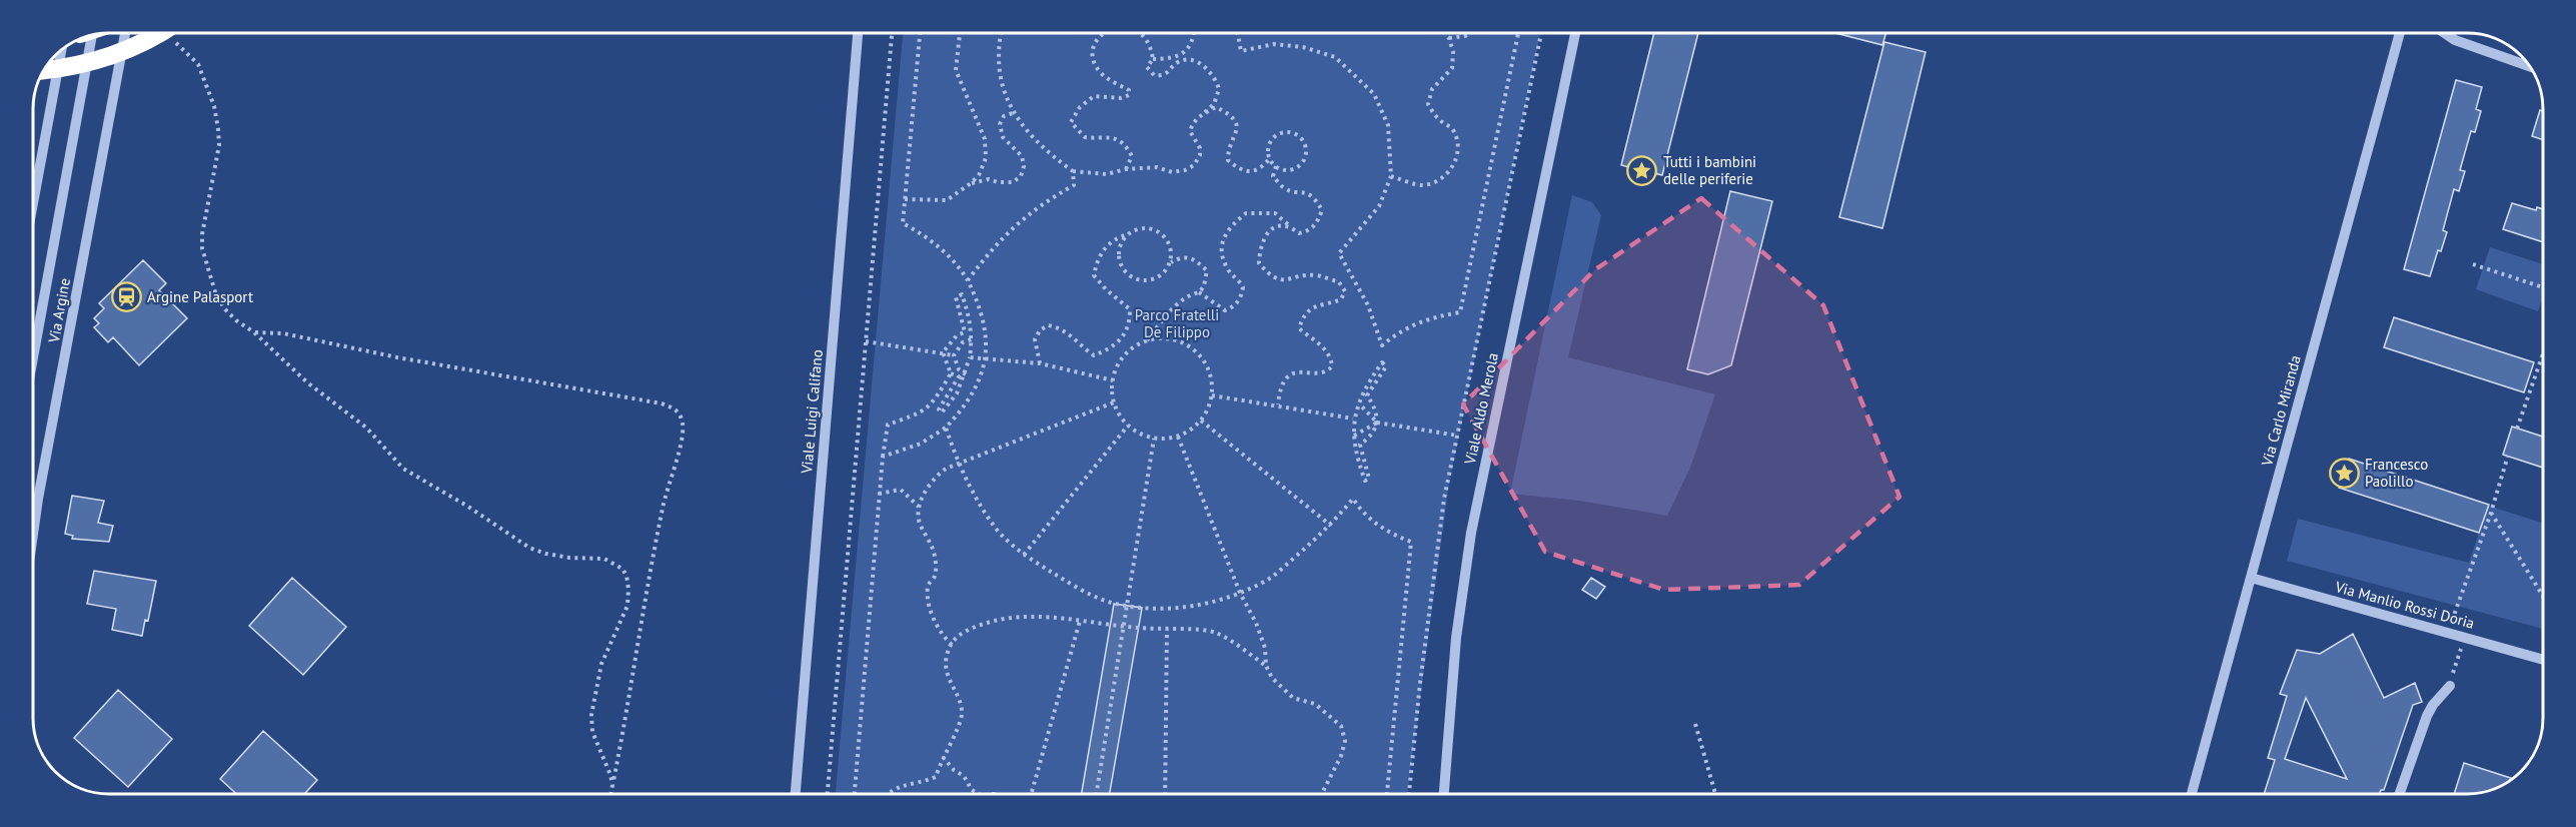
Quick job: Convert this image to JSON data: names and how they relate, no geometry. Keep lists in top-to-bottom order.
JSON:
{
  "streets": {
    "street": [
      "Via Argine",
      "Viale Aldo Merola",
      "Via Carlo Miranda",
      "Viale Luigi Califano",
      "Via Manlio Rossi Doria"
    ]
  },
  "crossings": [
    ["Via Carlo Miranda", "Via Manlio Rossi Doria"]
  ],
  "parks": ["Parco Fratelli De Filippo"],
  "places": {
    "place": ["Tutti i bambini delle periferie", "Francesco Paolillo"],
    "station": ["Argine Palasport"]
  }
}
